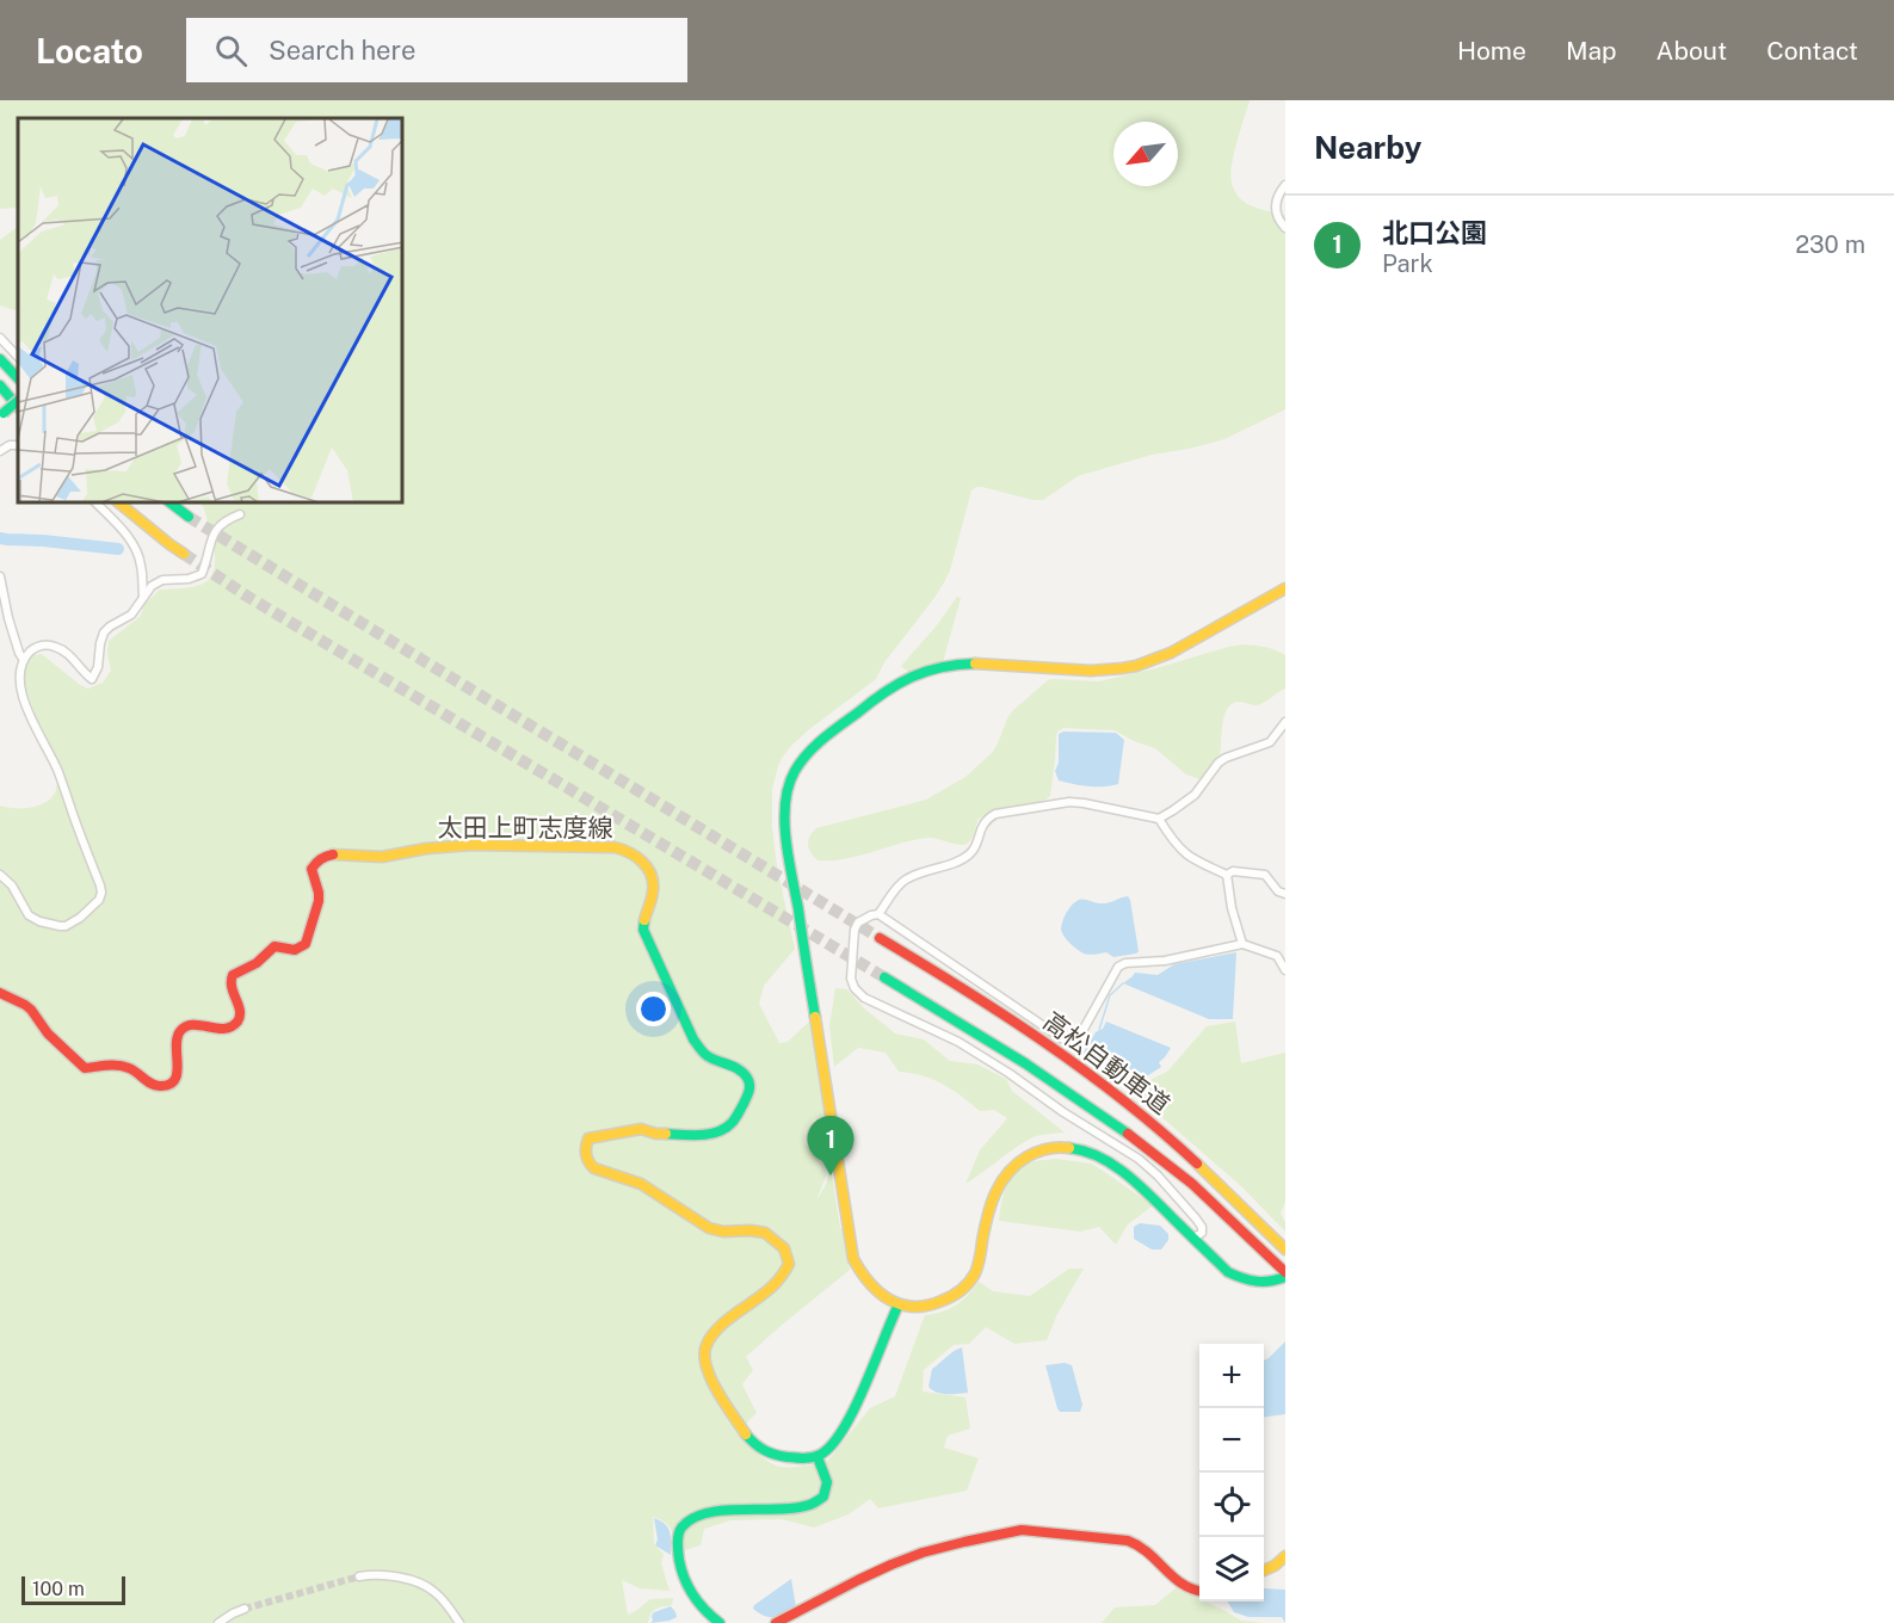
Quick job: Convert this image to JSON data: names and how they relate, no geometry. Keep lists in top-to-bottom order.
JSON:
{
  "streets": {
    "main road": ["太田上町志度線", "高松自動車道"]
  },
  "scale_bar": "100 m",
  "north": "bottom left",
  "page": {
    "header": "Locato",
    "search": "Search here",
    "nav": [
      "Home",
      "Map",
      "About",
      "Contact"
    ],
    "heading": "Nearby",
    "list": [
      {
        "mark": "1",
        "name": "北口公園",
        "note": "Park",
        "value": "230 m"
      }
    ],
    "pins": "1",
    "map_buttons": ["+", "−"],
    "scale": "100 m"
  }
}
